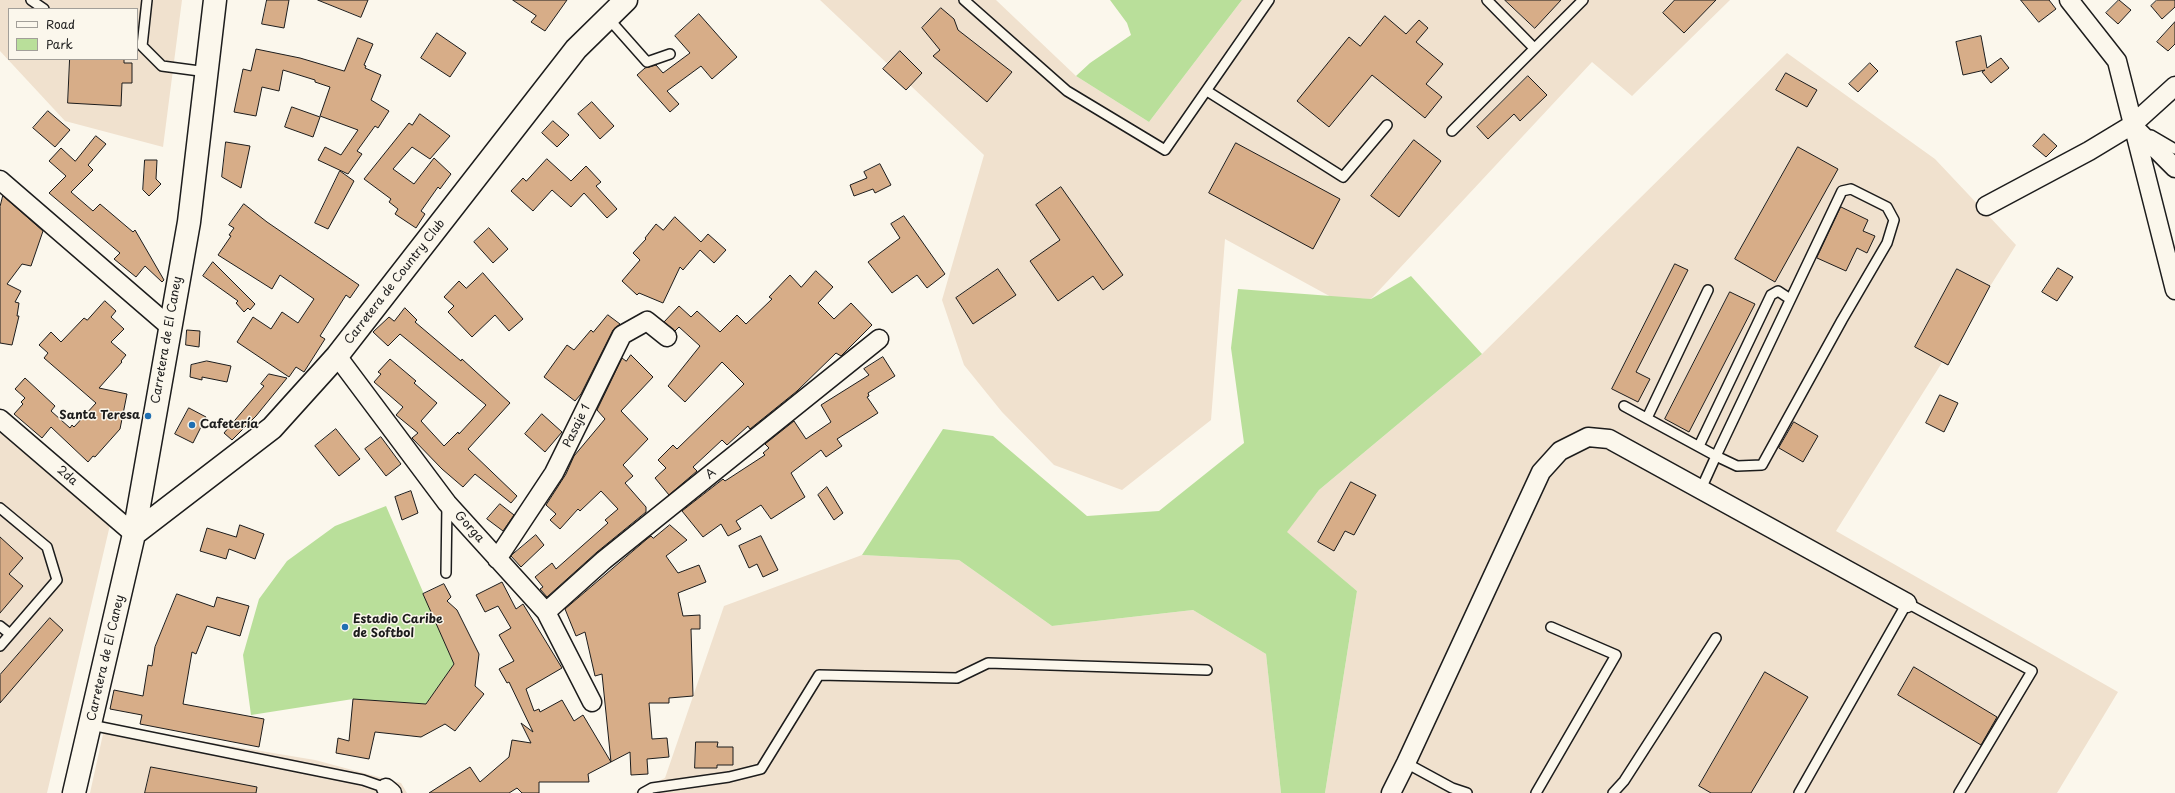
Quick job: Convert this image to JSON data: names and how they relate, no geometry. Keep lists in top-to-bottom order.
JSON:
{
  "streets": {
    "main road": ["Carretera de Country Club", "Carretera de El Caney"],
    "street": [
      "Pasaje 1",
      "A",
      "2da",
      "Gorga"
    ]
  },
  "crossings": [
    ["Carretera de Country Club", "Carretera de El Caney"],
    ["Carretera de Country Club", "2da"],
    ["Carretera de Country Club", "Gorga"],
    ["Carretera de El Caney", "2da"],
    ["Pasaje 1", "Gorga"],
    ["A", "Gorga"]
  ],
  "places": ["Santa Teresa", "Cafetería", "Estadio Caribe de Softbol"],
  "legend": ["Road", "Park"]
}
